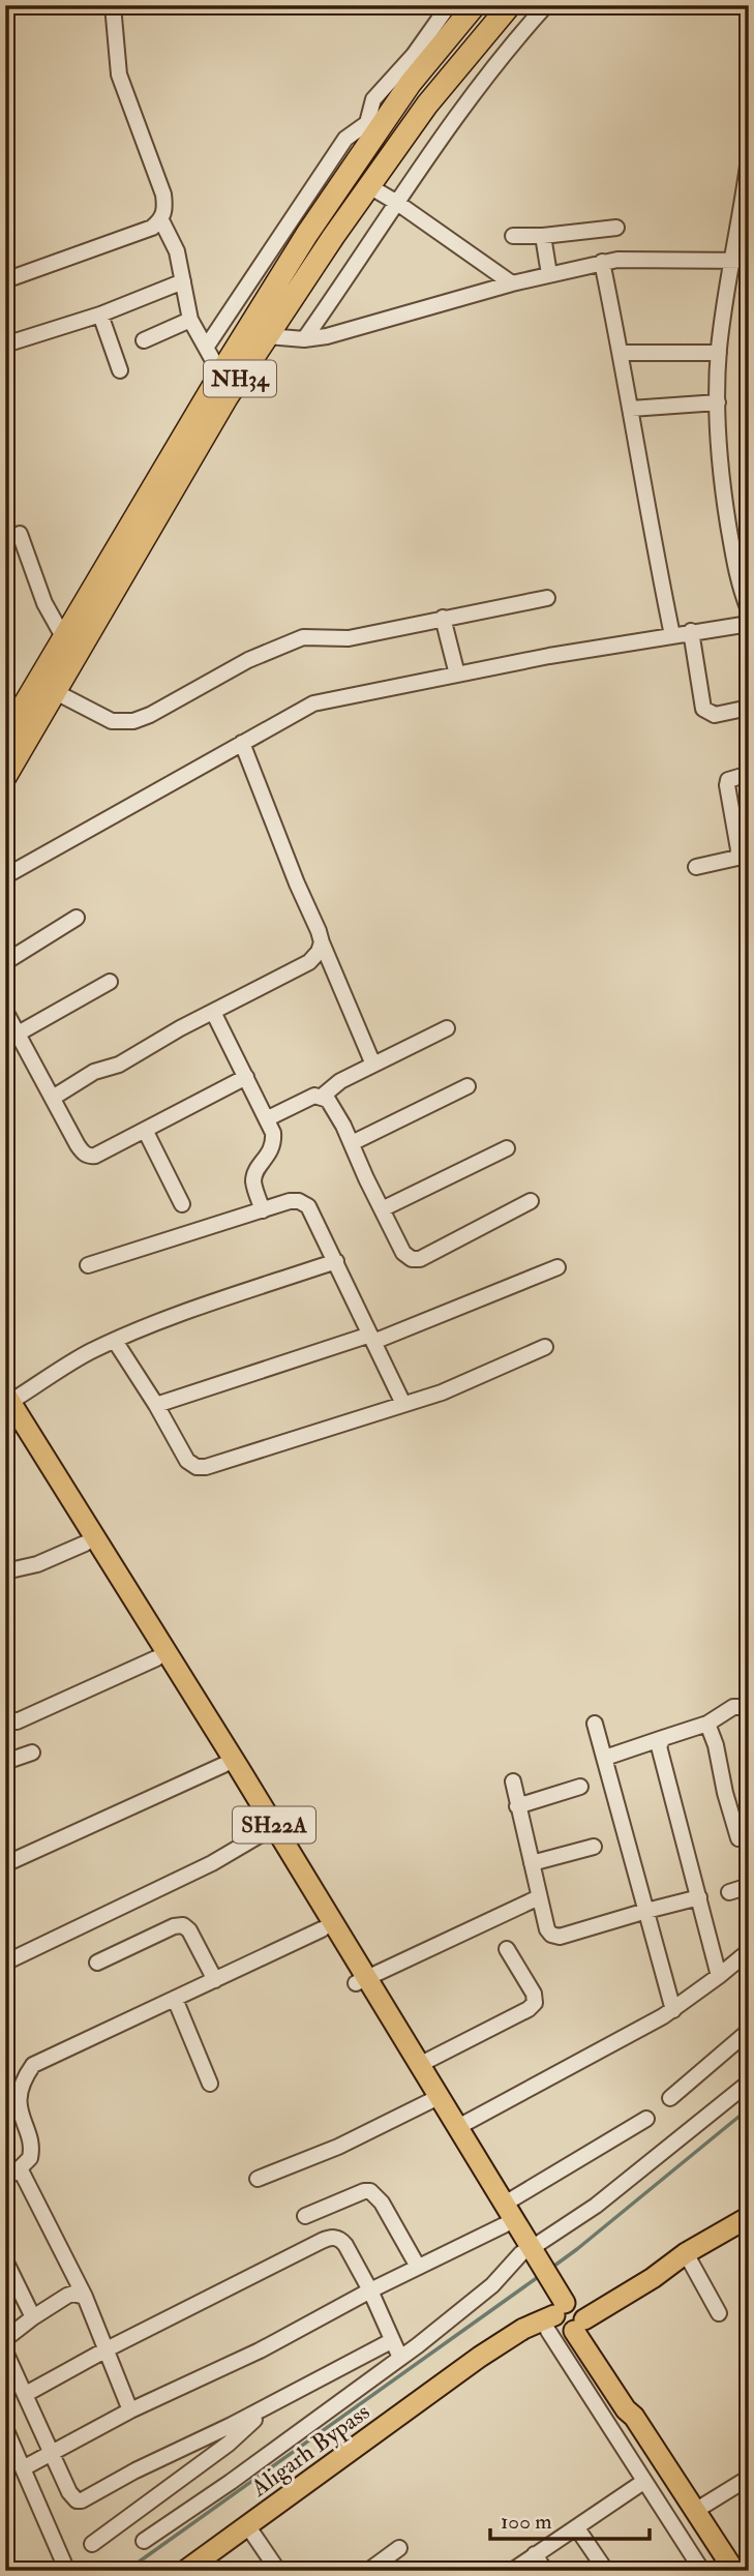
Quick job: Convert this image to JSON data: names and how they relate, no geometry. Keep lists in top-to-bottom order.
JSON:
{
  "streets": {
    "highway": ["NH34"],
    "main road": ["SH22A", "Aligarh Bypass"]
  },
  "crossings": [
    ["SH22A", "Aligarh Bypass"]
  ],
  "scale_bar": "100 m"
}
